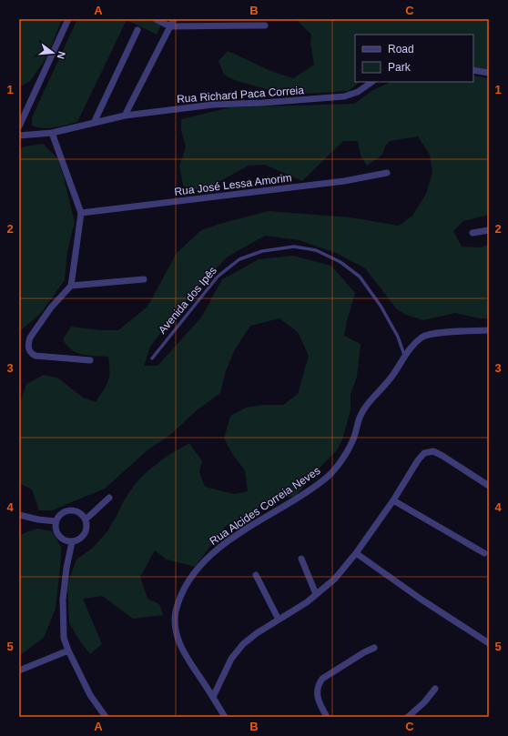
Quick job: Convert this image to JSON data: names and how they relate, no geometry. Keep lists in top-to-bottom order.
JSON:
{
  "streets": {
    "street": ["Rua Richard Paca Correia", "Rua José Lessa Amorim", "Rua Alcides Correia Neves"],
    "lane": ["Avenida dos Ipês"]
  },
  "crossings": [
    ["Avenida dos Ipês", "Rua Alcides Correia Neves"]
  ],
  "legend": ["Road", "Park"],
  "north": "right",
  "grid": {
    "columns": ["A", "B", "C"],
    "rows": [
      "1",
      "2",
      "3",
      "4",
      "5"
    ]
  }
}
